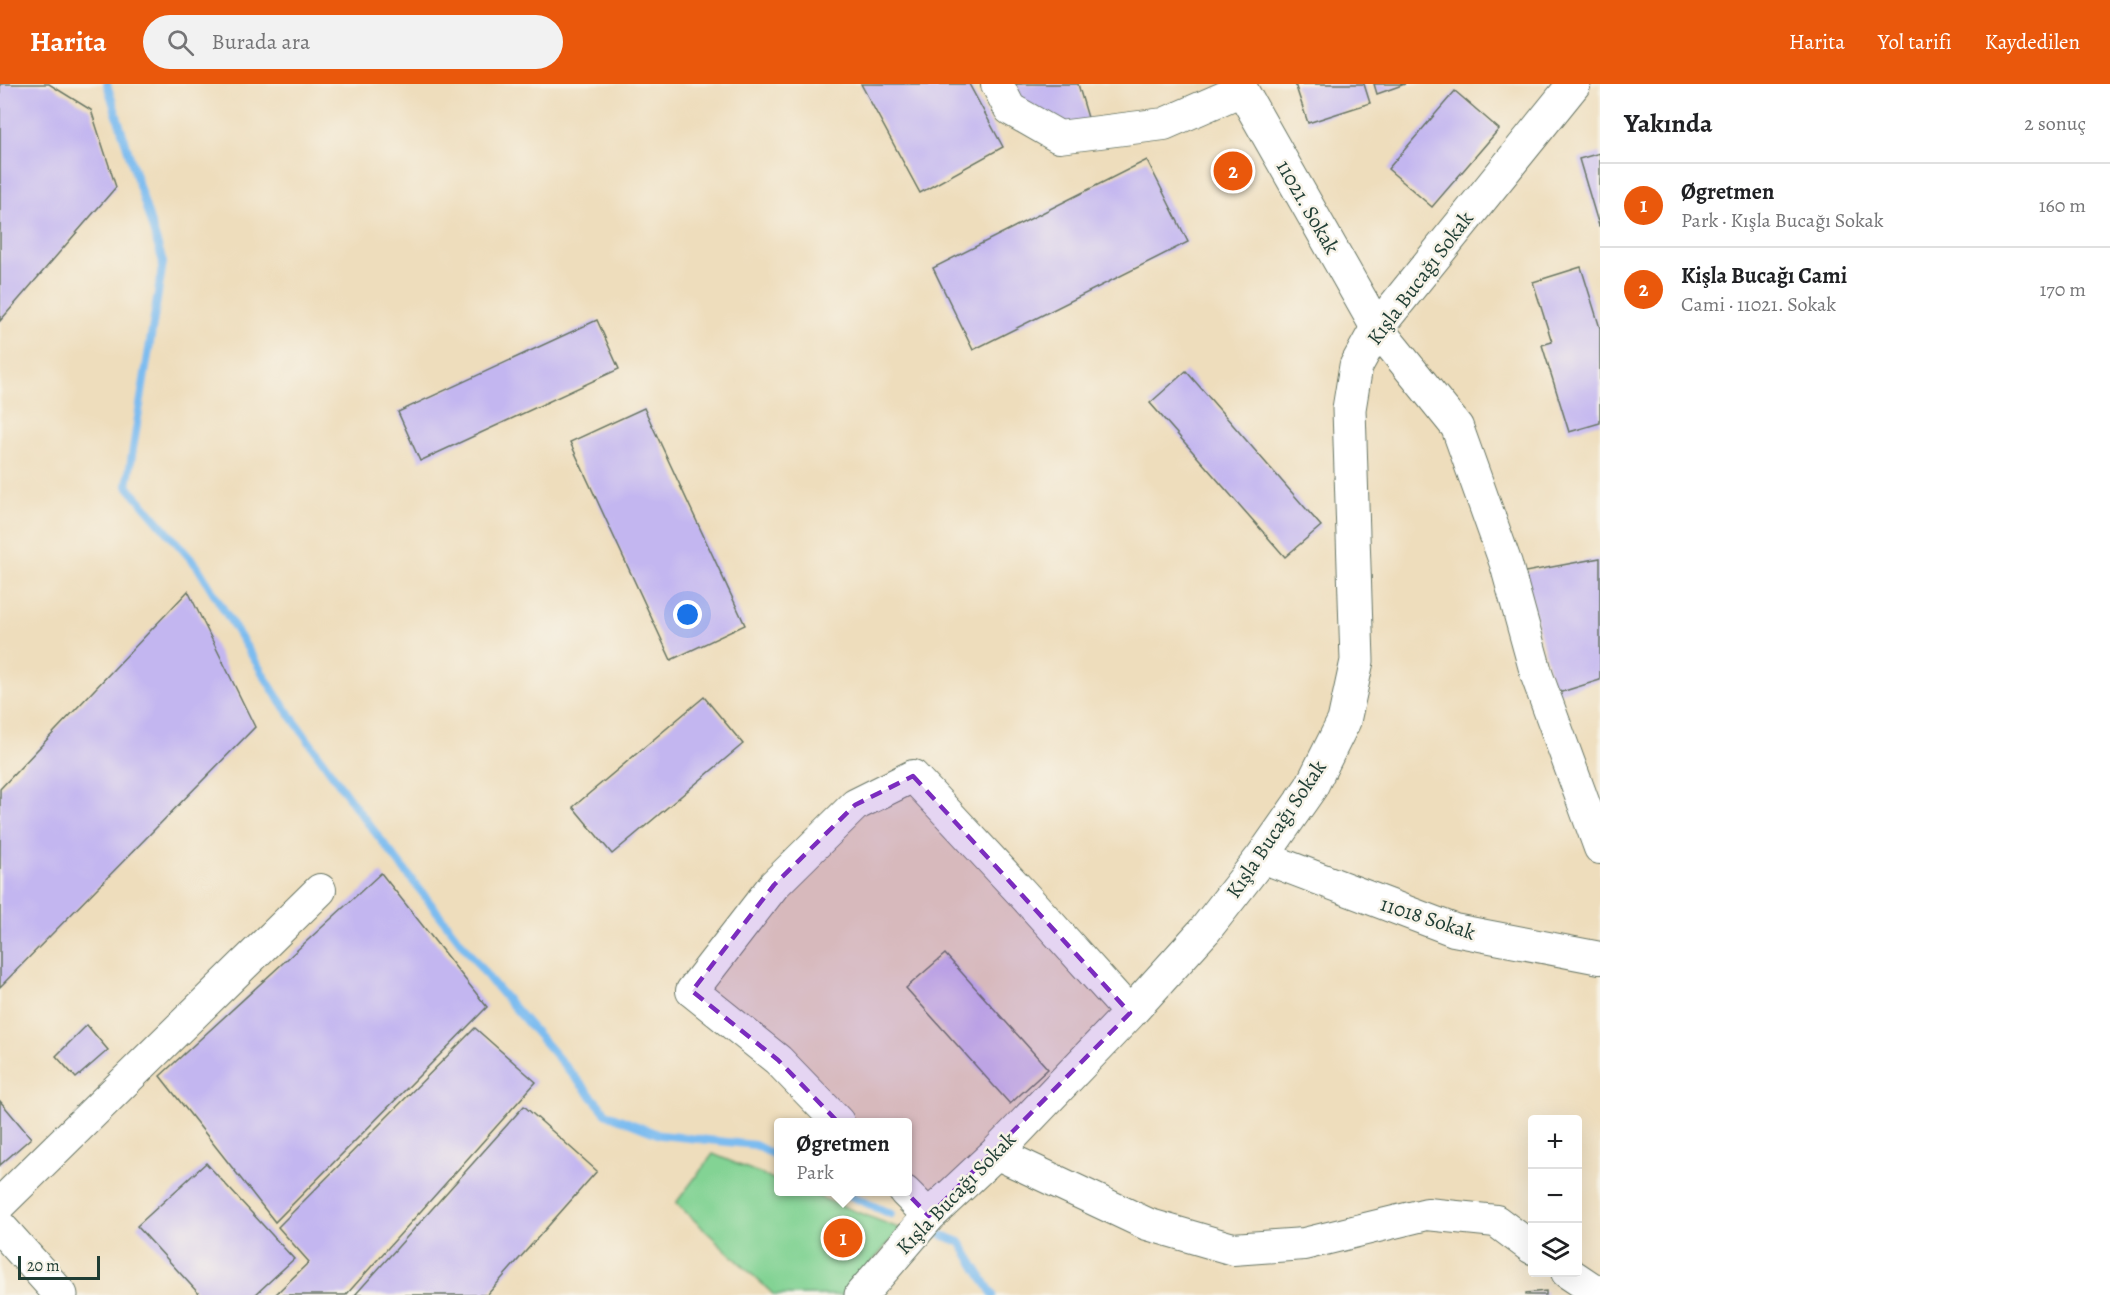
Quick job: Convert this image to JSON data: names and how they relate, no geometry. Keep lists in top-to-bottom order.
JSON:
{
  "streets": {
    "street": ["11021. Sokak", "Kışla Bucağı Sokak", "11018 Sokak"]
  },
  "crossings": [
    ["11021. Sokak", "Kışla Bucağı Sokak"],
    ["Kışla Bucağı Sokak", "11018 Sokak"]
  ],
  "scale_bar": "20 m",
  "page": {
    "header": "Harita",
    "search": "Burada ara",
    "nav": ["Harita", "Yol tarifi", "Kaydedilen"],
    "heading": ["Yakında", "2 sonuç"],
    "pins": ["2", "1"],
    "list": [
      {
        "mark": "1",
        "name": "Øgretmen",
        "note": "Park · Kışla Bucağı Sokak",
        "value": "160 m"
      },
      {
        "mark": "2",
        "name": "Kişla Bucağı Cami",
        "note": "Cami · 11021. Sokak",
        "value": "170 m"
      }
    ],
    "map_buttons": ["+", "−"],
    "popup": ["Øgretmen", "Park"],
    "scale": "20 m"
  }
}
